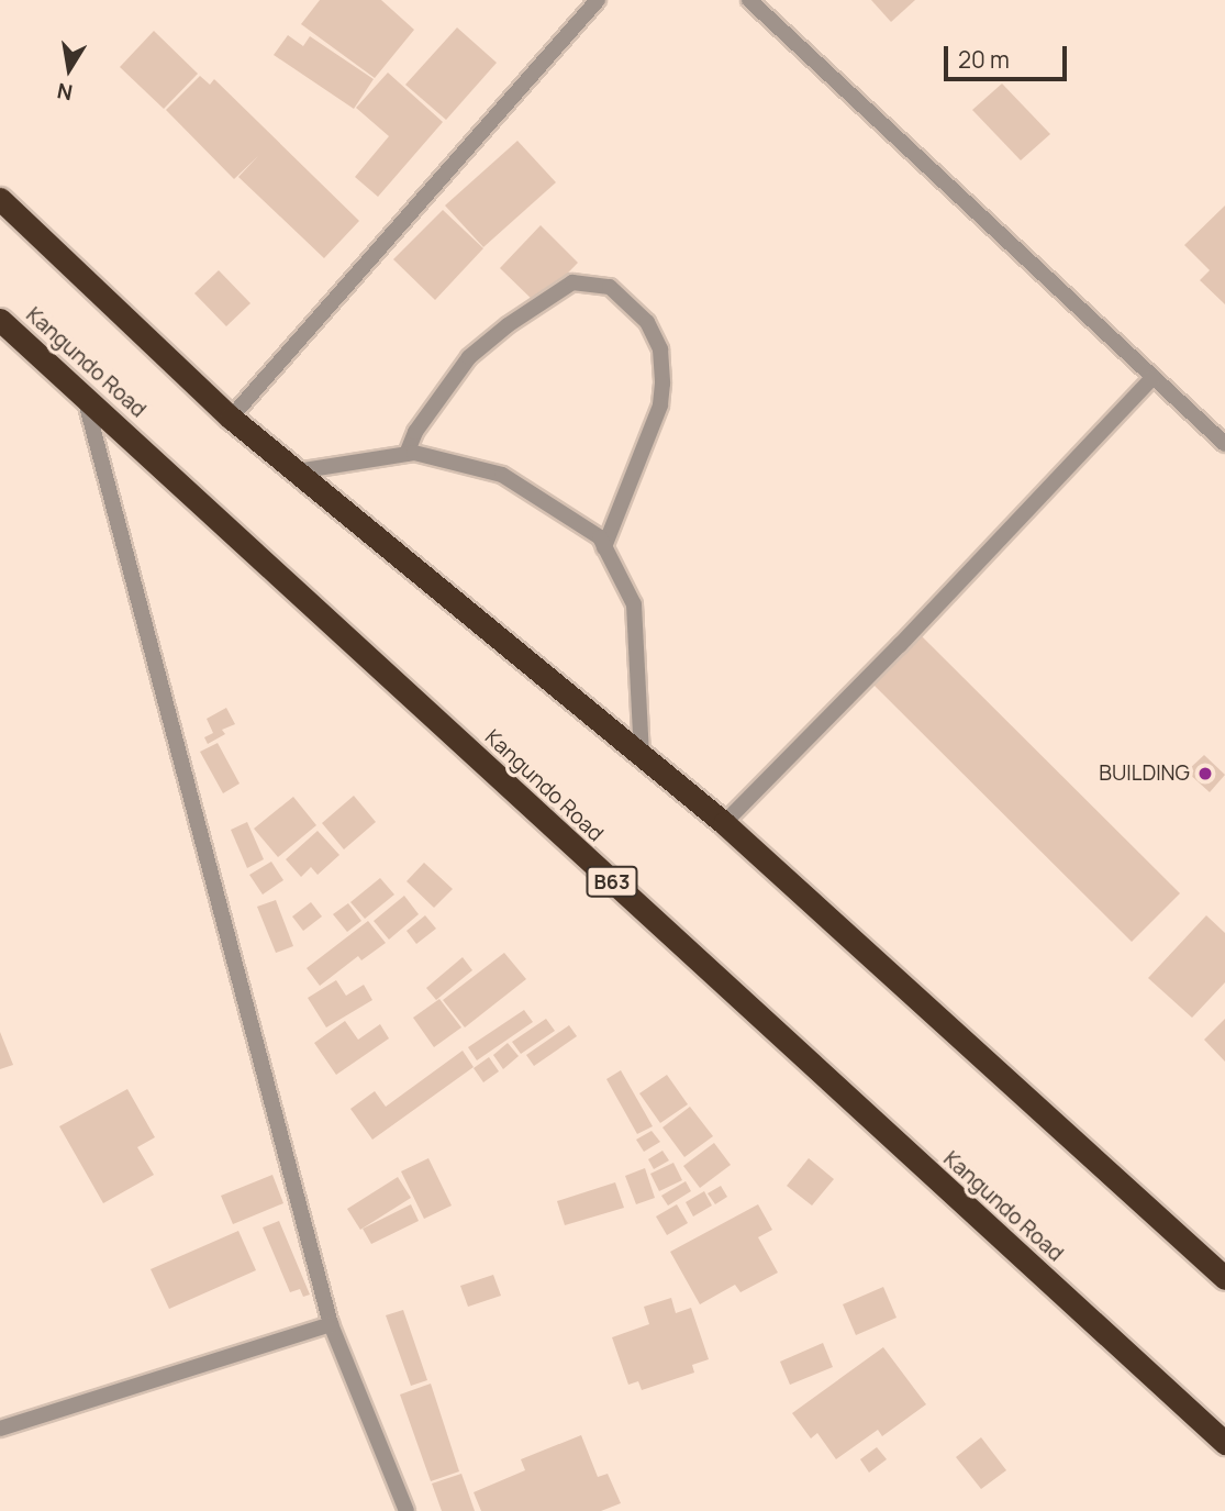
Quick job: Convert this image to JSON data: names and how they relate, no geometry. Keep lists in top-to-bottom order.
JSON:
{
  "streets": {
    "highway": ["Kangundo Road", "B63"]
  },
  "places": ["BUILDING"],
  "scale_bar": "20 m",
  "north": "bottom"
}
